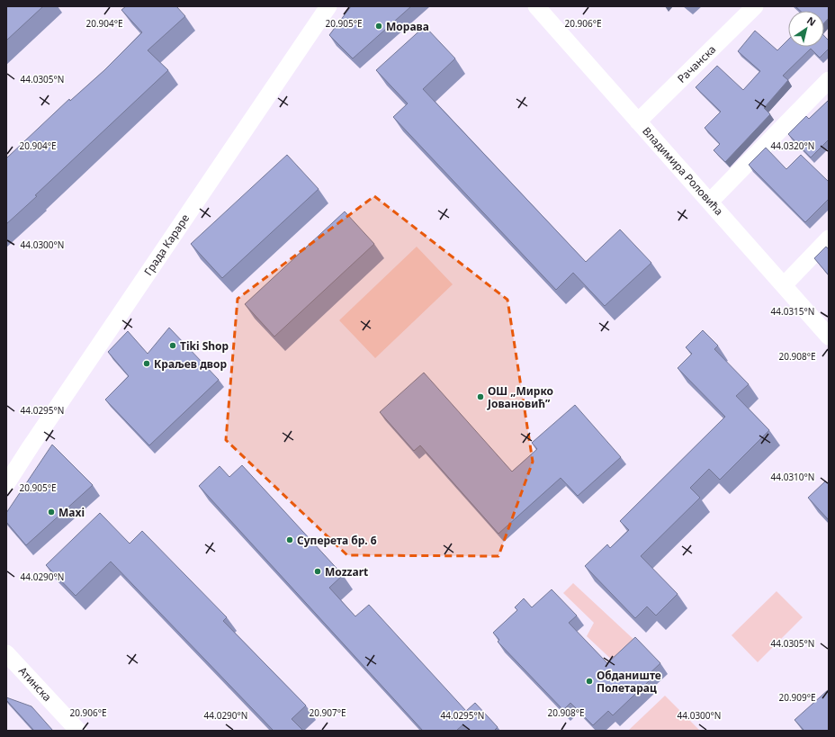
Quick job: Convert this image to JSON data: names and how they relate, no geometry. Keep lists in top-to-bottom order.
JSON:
{
  "streets": {
    "street": [
      "Рачанска",
      "Владимира Роловића",
      "Града Караре",
      "Атинска"
    ]
  },
  "crossings": [
    ["Рачанска", "Владимира Роловића"]
  ],
  "places": [
    "Морава",
    "Tiki Shop",
    "Краљев двор",
    "ОШ „Мирко Јовановић”",
    "Maxi",
    "Суперета бр. 6",
    "Mozzart",
    "Обданиште Полетарац"
  ],
  "north": "top right",
  "coordinates": [
    "20.904°E",
    "20.905°E",
    "20.906°E",
    "44.0305°N",
    "44.0320°N",
    "44.0300°N",
    "44.0315°N",
    "20.908°E",
    "44.0295°N",
    "44.0310°N",
    "44.0290°N",
    "20.909°E",
    "20.907°E"
  ]
}
